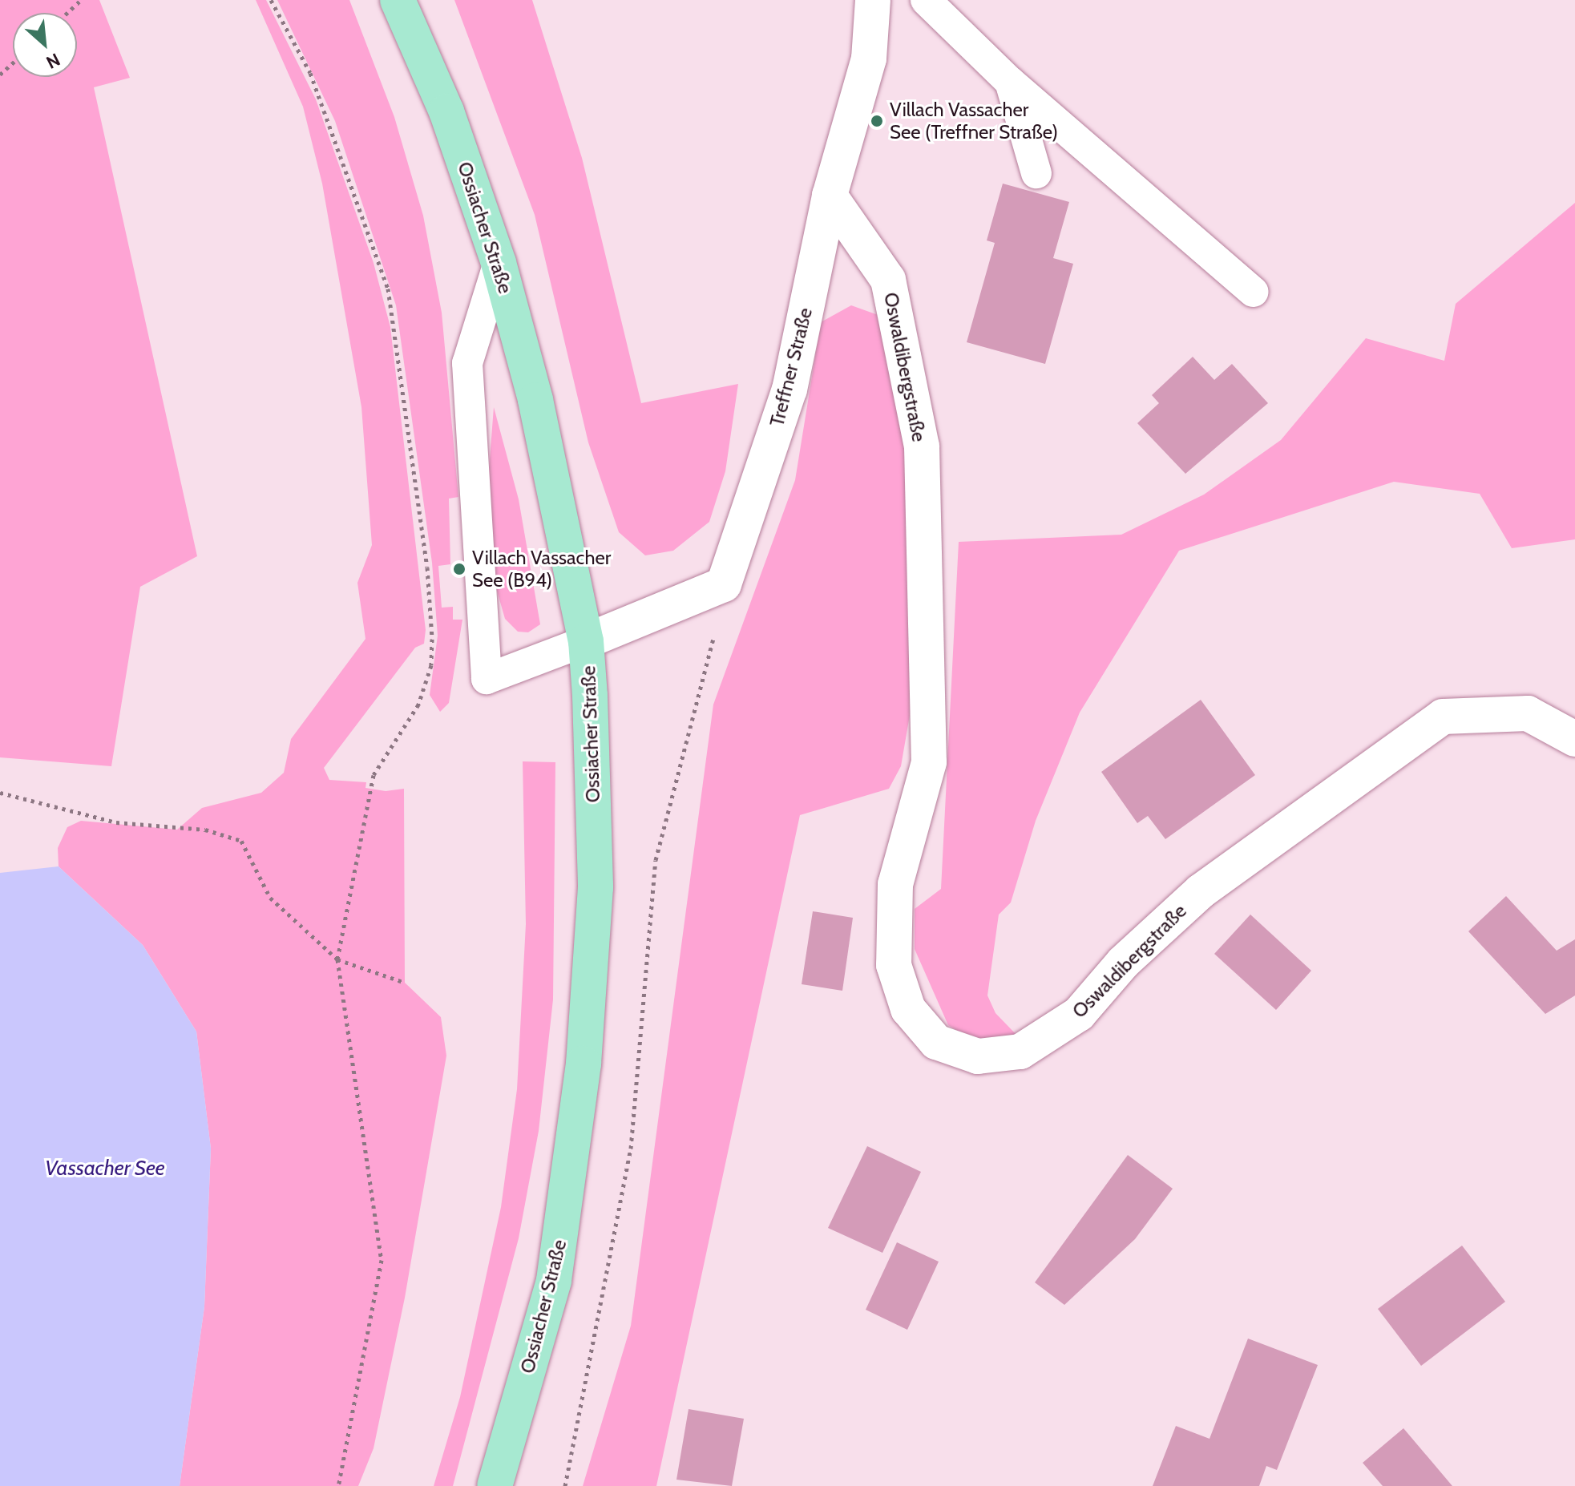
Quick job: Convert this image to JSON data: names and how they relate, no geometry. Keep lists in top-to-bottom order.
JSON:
{
  "streets": {
    "main road": ["Ossiacher Straße"],
    "street": ["Treffner Straße", "Oswaldibergstraße"]
  },
  "crossings": [
    ["Treffner Straße", "Oswaldibergstraße"]
  ],
  "water": ["Vassacher See"],
  "places": ["Villach Vassacher See (Treffner Straße)", "Villach Vassacher See (B94)"],
  "north": "bottom right"
}
